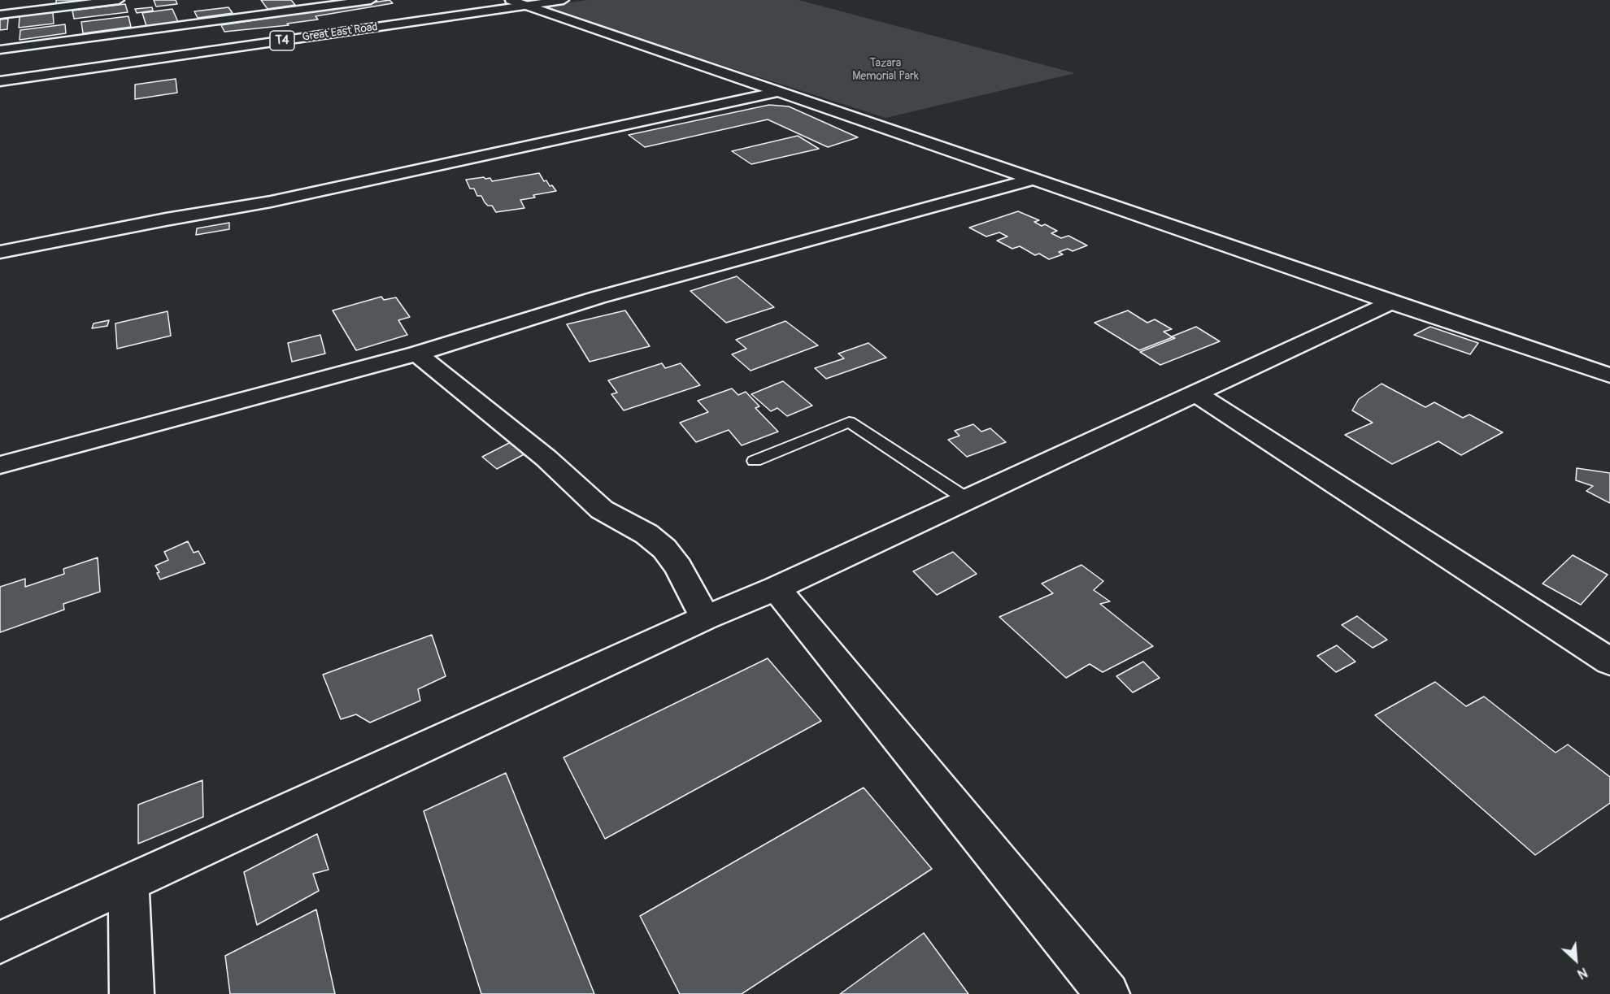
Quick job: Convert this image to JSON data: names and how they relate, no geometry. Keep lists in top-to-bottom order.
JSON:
{
  "streets": {
    "main road": ["Great East Road", "T4"]
  },
  "parks": ["Tazara Memorial Park"],
  "north": "bottom right"
}
